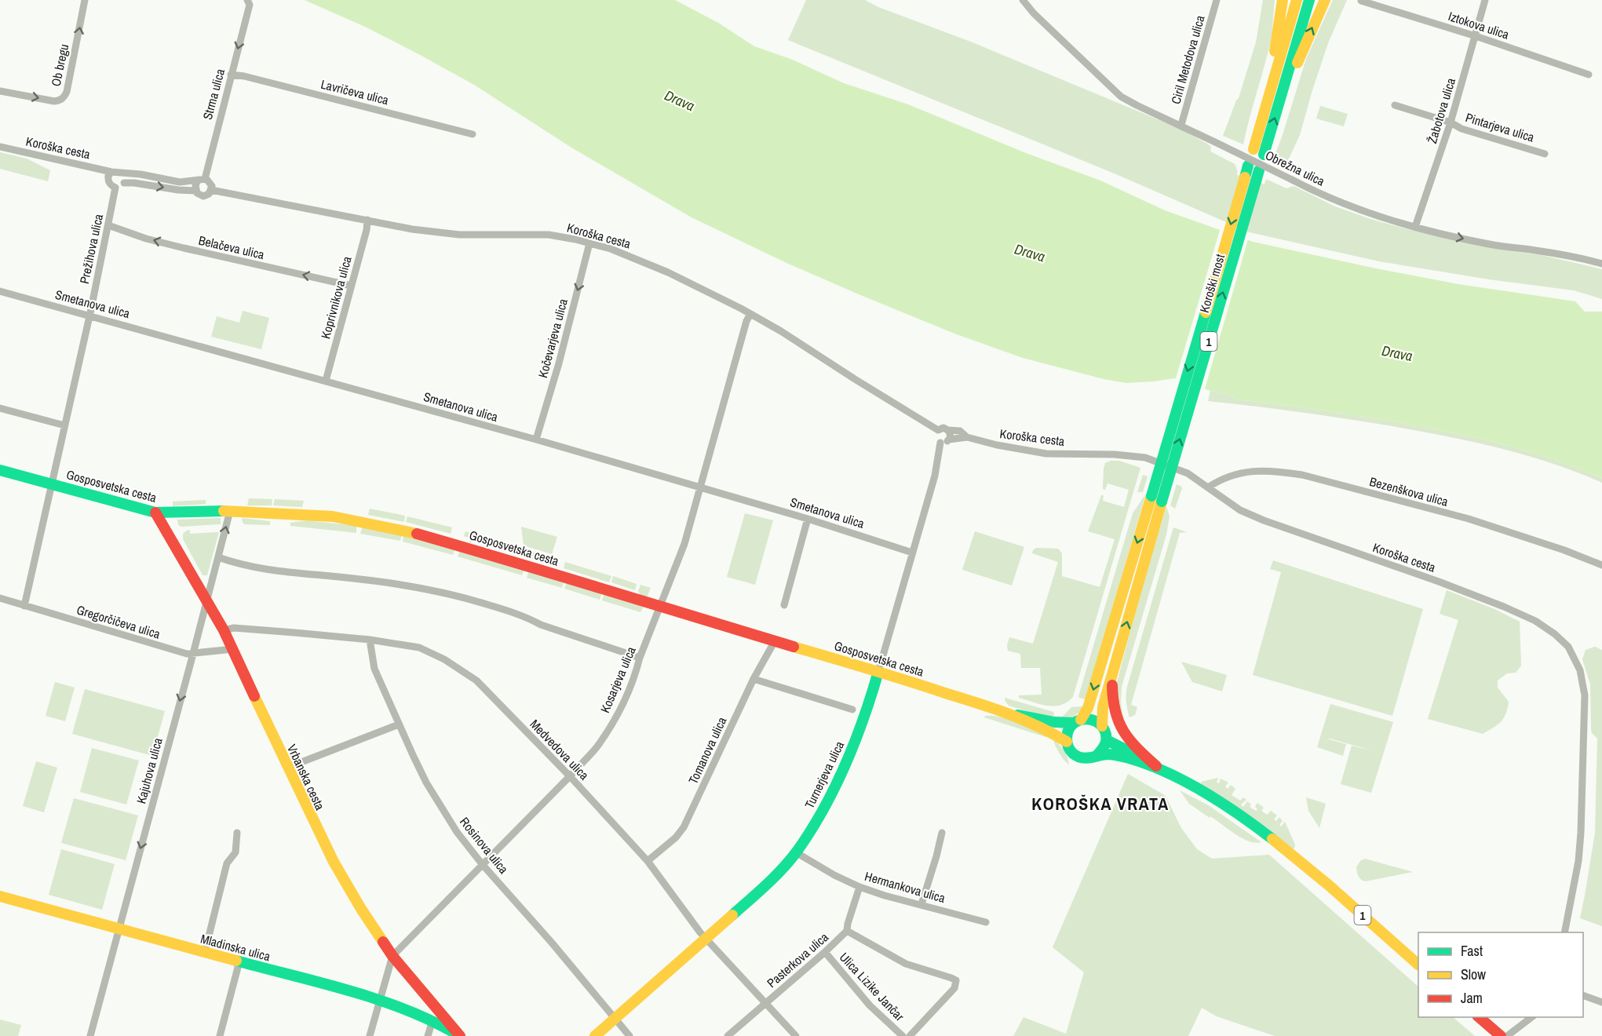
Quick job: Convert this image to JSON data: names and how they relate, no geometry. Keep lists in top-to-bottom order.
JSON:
{
  "streets": {
    "street": [
      "Iztokova ulica",
      "Ciril Metodova ulica",
      "Ob bregu",
      "Lavričeva ulica",
      "Strma ulica",
      "Žabotova ulica",
      "Pintarjeva ulica",
      "Koroška cesta",
      "Obrežna ulica",
      "Belačeva ulica",
      "Prežihova ulica",
      "Koroški most",
      "Koprivnikova ulica",
      "Smetanova ulica",
      "Kočevarjeva ulica",
      "1",
      "Gosposvetska cesta",
      "Bezenškova ulica",
      "Gregorčičeva ulica",
      "Kosarjeva ulica",
      "Medvedova ulica",
      "Tomanova ulica",
      "Kajuhova ulica",
      "Turnerjeva ulica",
      "Vrbanska cesta",
      "Rosinova ulica",
      "Hermankova ulica",
      "Mladinska ulica",
      "Pasterkova ulica",
      "Ulica Lizike Jančar"
    ]
  },
  "crossings": [
    ["Iztokova ulica", "Žabotova ulica"],
    ["Ciril Metodova ulica", "Obrežna ulica"],
    ["Lavričeva ulica", "Strma ulica"],
    ["Strma ulica", "Koroška cesta"],
    ["Žabotova ulica", "Pintarjeva ulica"],
    ["Žabotova ulica", "Obrežna ulica"],
    ["Koroška cesta", "Prežihova ulica"],
    ["Koroška cesta", "Koprivnikova ulica"],
    ["Koroška cesta", "Kočevarjeva ulica"],
    ["Koroška cesta", "Bezenškova ulica"],
    ["Koroška cesta", "Kosarjeva ulica"],
    ["Koroška cesta", "Turnerjeva ulica"],
    ["Belačeva ulica", "Prežihova ulica"],
    ["Belačeva ulica", "Koprivnikova ulica"],
    ["Prežihova ulica", "Smetanova ulica"],
    ["Prežihova ulica", "Gosposvetska cesta"],
    ["Prežihova ulica", "Gregorčičeva ulica"],
    ["Koroški most", "1"],
    ["Koprivnikova ulica", "Smetanova ulica"],
    ["Smetanova ulica", "Kočevarjeva ulica"],
    ["Smetanova ulica", "Kosarjeva ulica"],
    ["Smetanova ulica", "Turnerjeva ulica"],
    ["Gosposvetska cesta", "Kosarjeva ulica"],
    ["Gosposvetska cesta", "Tomanova ulica"],
    ["Gosposvetska cesta", "Kajuhova ulica"],
    ["Gosposvetska cesta", "Turnerjeva ulica"],
    ["Gosposvetska cesta", "Vrbanska cesta"],
    ["Gregorčičeva ulica", "Kajuhova ulica"],
    ["Gregorčičeva ulica", "Vrbanska cesta"],
    ["Kosarjeva ulica", "Medvedova ulica"],
    ["Kosarjeva ulica", "Vrbanska cesta"],
    ["Kosarjeva ulica", "Rosinova ulica"],
    ["Kosarjeva ulica", "Mladinska ulica"],
    ["Medvedova ulica", "Tomanova ulica"],
    ["Medvedova ulica", "Turnerjeva ulica"],
    ["Medvedova ulica", "Vrbanska cesta"],
    ["Medvedova ulica", "Rosinova ulica"],
    ["Medvedova ulica", "Pasterkova ulica"],
    ["Kajuhova ulica", "Vrbanska cesta"],
    ["Kajuhova ulica", "Mladinska ulica"],
    ["Turnerjeva ulica", "Rosinova ulica"],
    ["Turnerjeva ulica", "Hermankova ulica"],
    ["Vrbanska cesta", "Mladinska ulica"],
    ["Hermankova ulica", "Pasterkova ulica"],
    ["Pasterkova ulica", "Ulica Lizike Jančar"]
  ],
  "one_way": ["Strma ulica", "Kočevarjeva ulica"],
  "districts": ["KOROŠKA VRATA"],
  "water": ["Drava"],
  "legend": ["Fast", "Slow", "Jam"]
}
